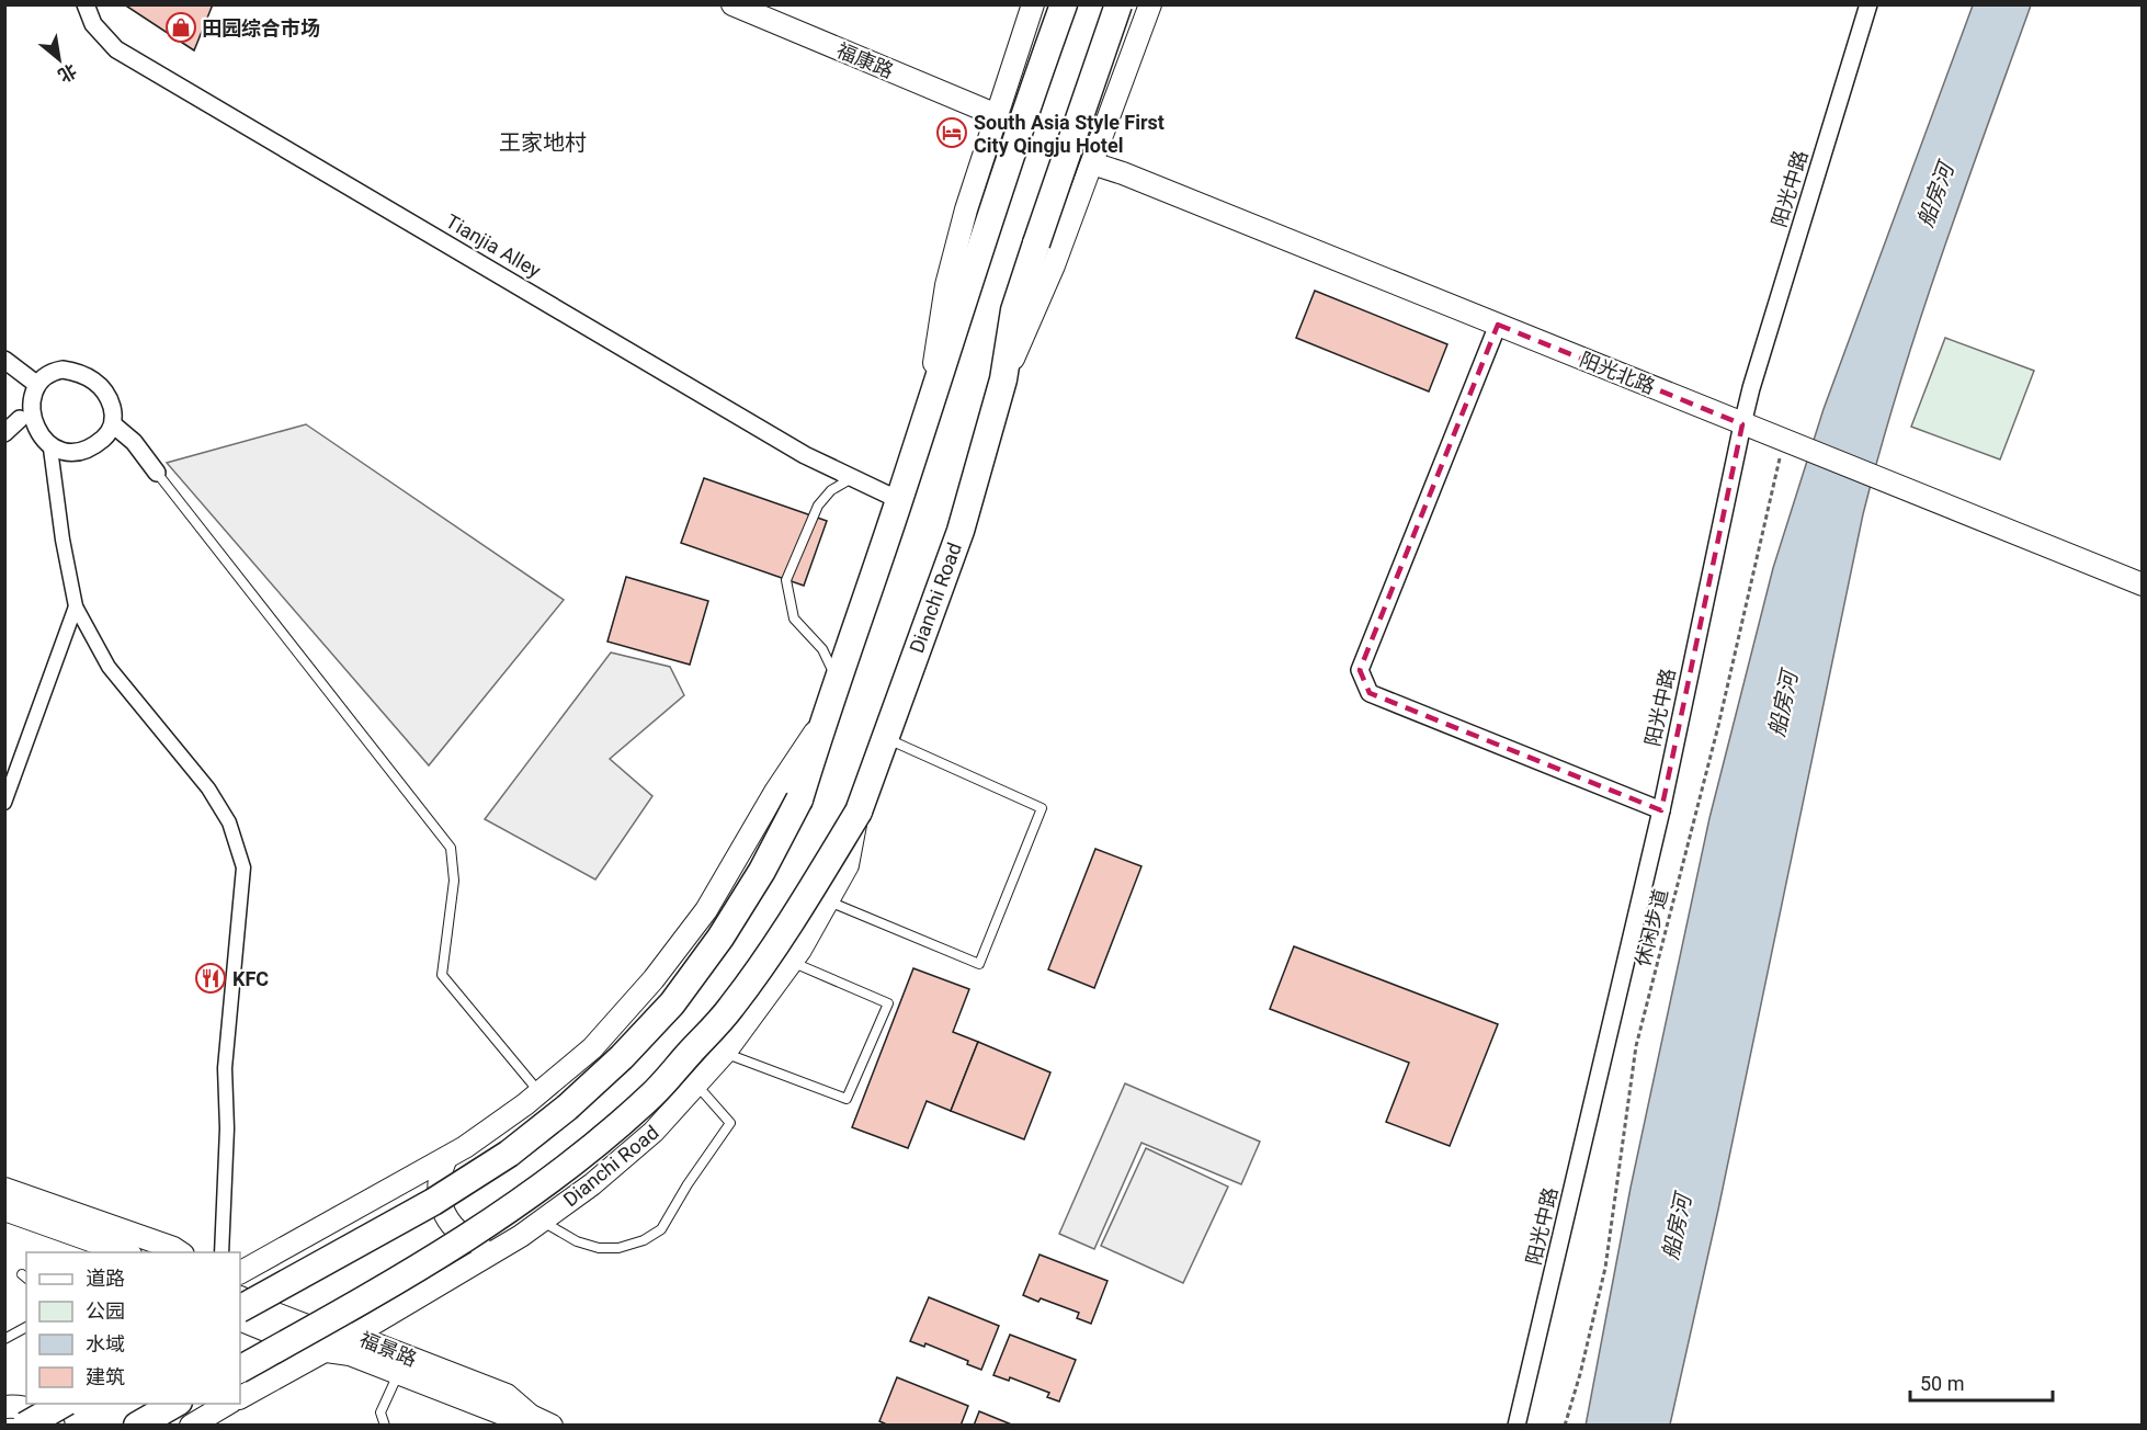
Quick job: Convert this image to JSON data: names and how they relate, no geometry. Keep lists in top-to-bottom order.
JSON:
{
  "streets": {
    "main road": ["Dianchi Road"],
    "street": [
      "福康路",
      "阳光中路",
      "Tianjia Alley",
      "阳光北路",
      "福景路"
    ],
    "path": ["休闲步道"]
  },
  "crossings": [
    ["阳光中路", "阳光北路"],
    ["阳光北路", "Dianchi Road"],
    ["阳光北路", "休闲步道"],
    ["Dianchi Road", "福景路"]
  ],
  "districts": ["王家地村"],
  "water": ["船房河"],
  "places": {
    "shop": ["田园综合市场"],
    "hotel": ["South Asia Style First City Qingju Hotel"],
    "restaurant": ["KFC"]
  },
  "legend": [
    "道路",
    "公园",
    "水域",
    "建筑"
  ],
  "scale_bar": "50 m",
  "north": "bottom right"
}
